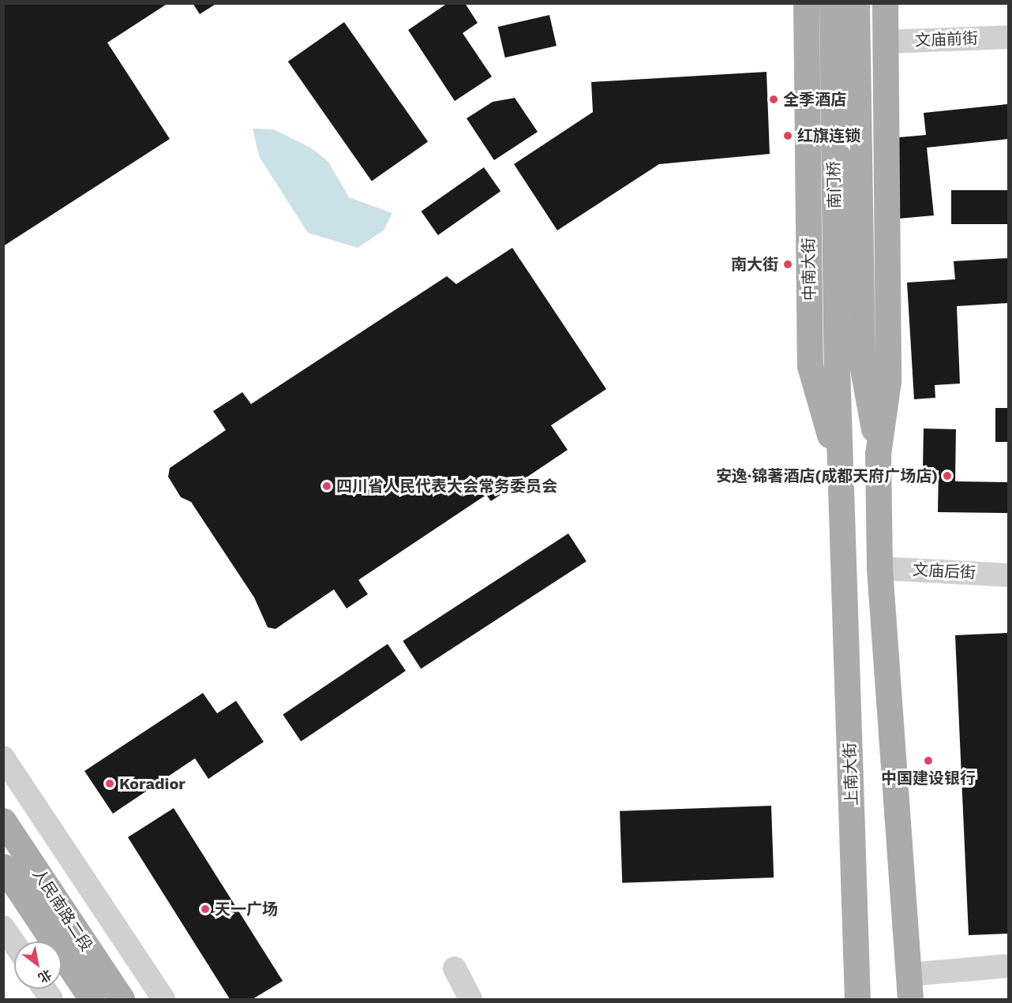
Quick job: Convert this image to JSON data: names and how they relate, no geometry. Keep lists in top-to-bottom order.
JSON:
{
  "streets": {
    "main road": [
      "南门桥",
      "中南大街",
      "上南大街",
      "人民南路二段"
    ],
    "street": ["文庙前街", "文庙后街"]
  },
  "crossings": [
    ["南门桥", "中南大街"],
    ["中南大街", "上南大街"]
  ],
  "places": [
    "全季酒店",
    "红旗连锁",
    "南大街",
    "安逸·锦著酒店(成都天府广场店)",
    "四川省人民代表大会常务委员会",
    "中国建设银行",
    "Koradior",
    "天一广场"
  ],
  "north": "bottom right"
}
